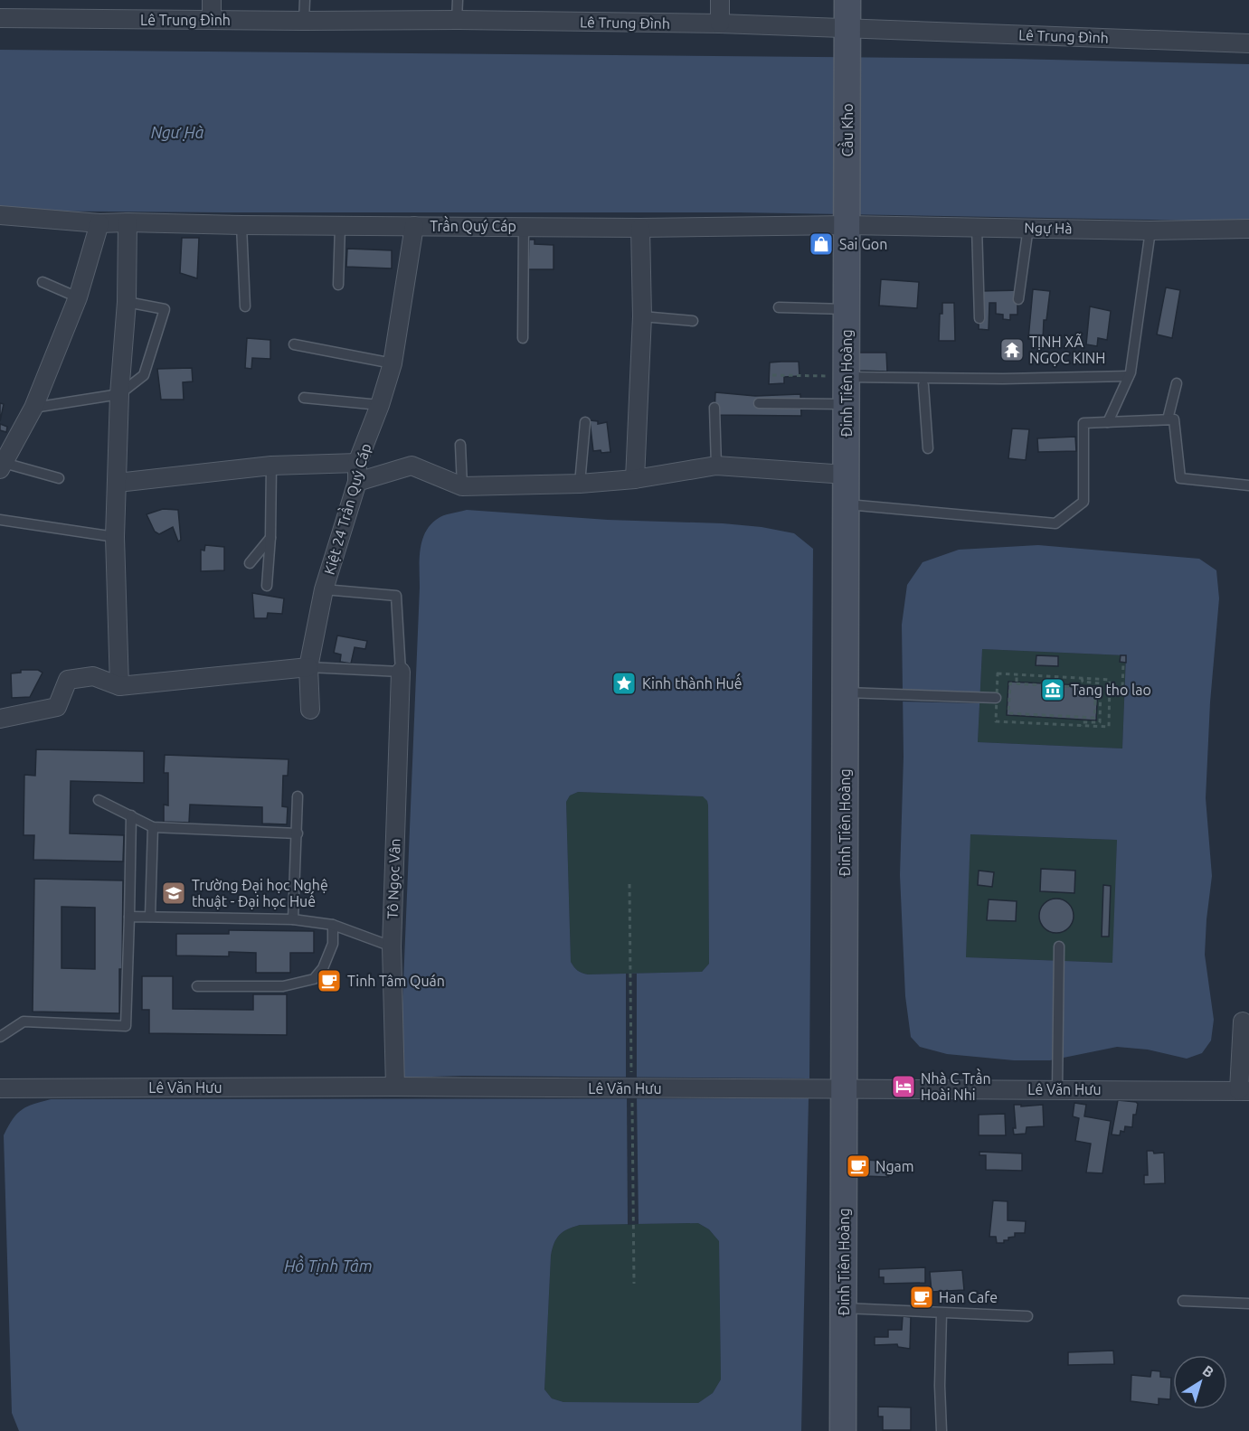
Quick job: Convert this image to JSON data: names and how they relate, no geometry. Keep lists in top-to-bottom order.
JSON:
{
  "streets": {
    "main road": ["Cầu Kho", "Đinh Tiên Hoàng"],
    "street": [
      "Lê Trung Đình",
      "Trần Quý Cáp",
      "Ngự Hà",
      "Kiệt 24 Trần Quý Cáp",
      "Tô Ngọc Vân",
      "Lê Văn Hưu"
    ]
  },
  "crossings": [
    ["Lê Trung Đình", "Cầu Kho"],
    ["Cầu Kho", "Trần Quý Cáp"],
    ["Cầu Kho", "Ngự Hà"],
    ["Cầu Kho", "Đinh Tiên Hoàng"],
    ["Trần Quý Cáp", "Ngự Hà"],
    ["Trần Quý Cáp", "Đinh Tiên Hoàng"],
    ["Trần Quý Cáp", "Kiệt 24 Trần Quý Cáp"],
    ["Ngự Hà", "Đinh Tiên Hoàng"],
    ["Đinh Tiên Hoàng", "Lê Văn Hưu"],
    ["Tô Ngọc Vân", "Lê Văn Hưu"]
  ],
  "water": ["Ngự Hà", "Hồ Tịnh Tâm"],
  "places": {
    "shop": ["Sai Gon"],
    "temple": ["TỊNH XÃ NGỌC KINH"],
    "place": ["Kinh thành Huế"],
    "museum": ["Tang tho lao"],
    "school or university": ["Trường Đại học Nghệ thuật - Đại học Huế"],
    "cafe": ["Tinh Tâm Quán", "Ngam", "Han Cafe"],
    "hotel": ["Nhà C Trần Hoài Nhi"]
  },
  "north": "top right"
}
